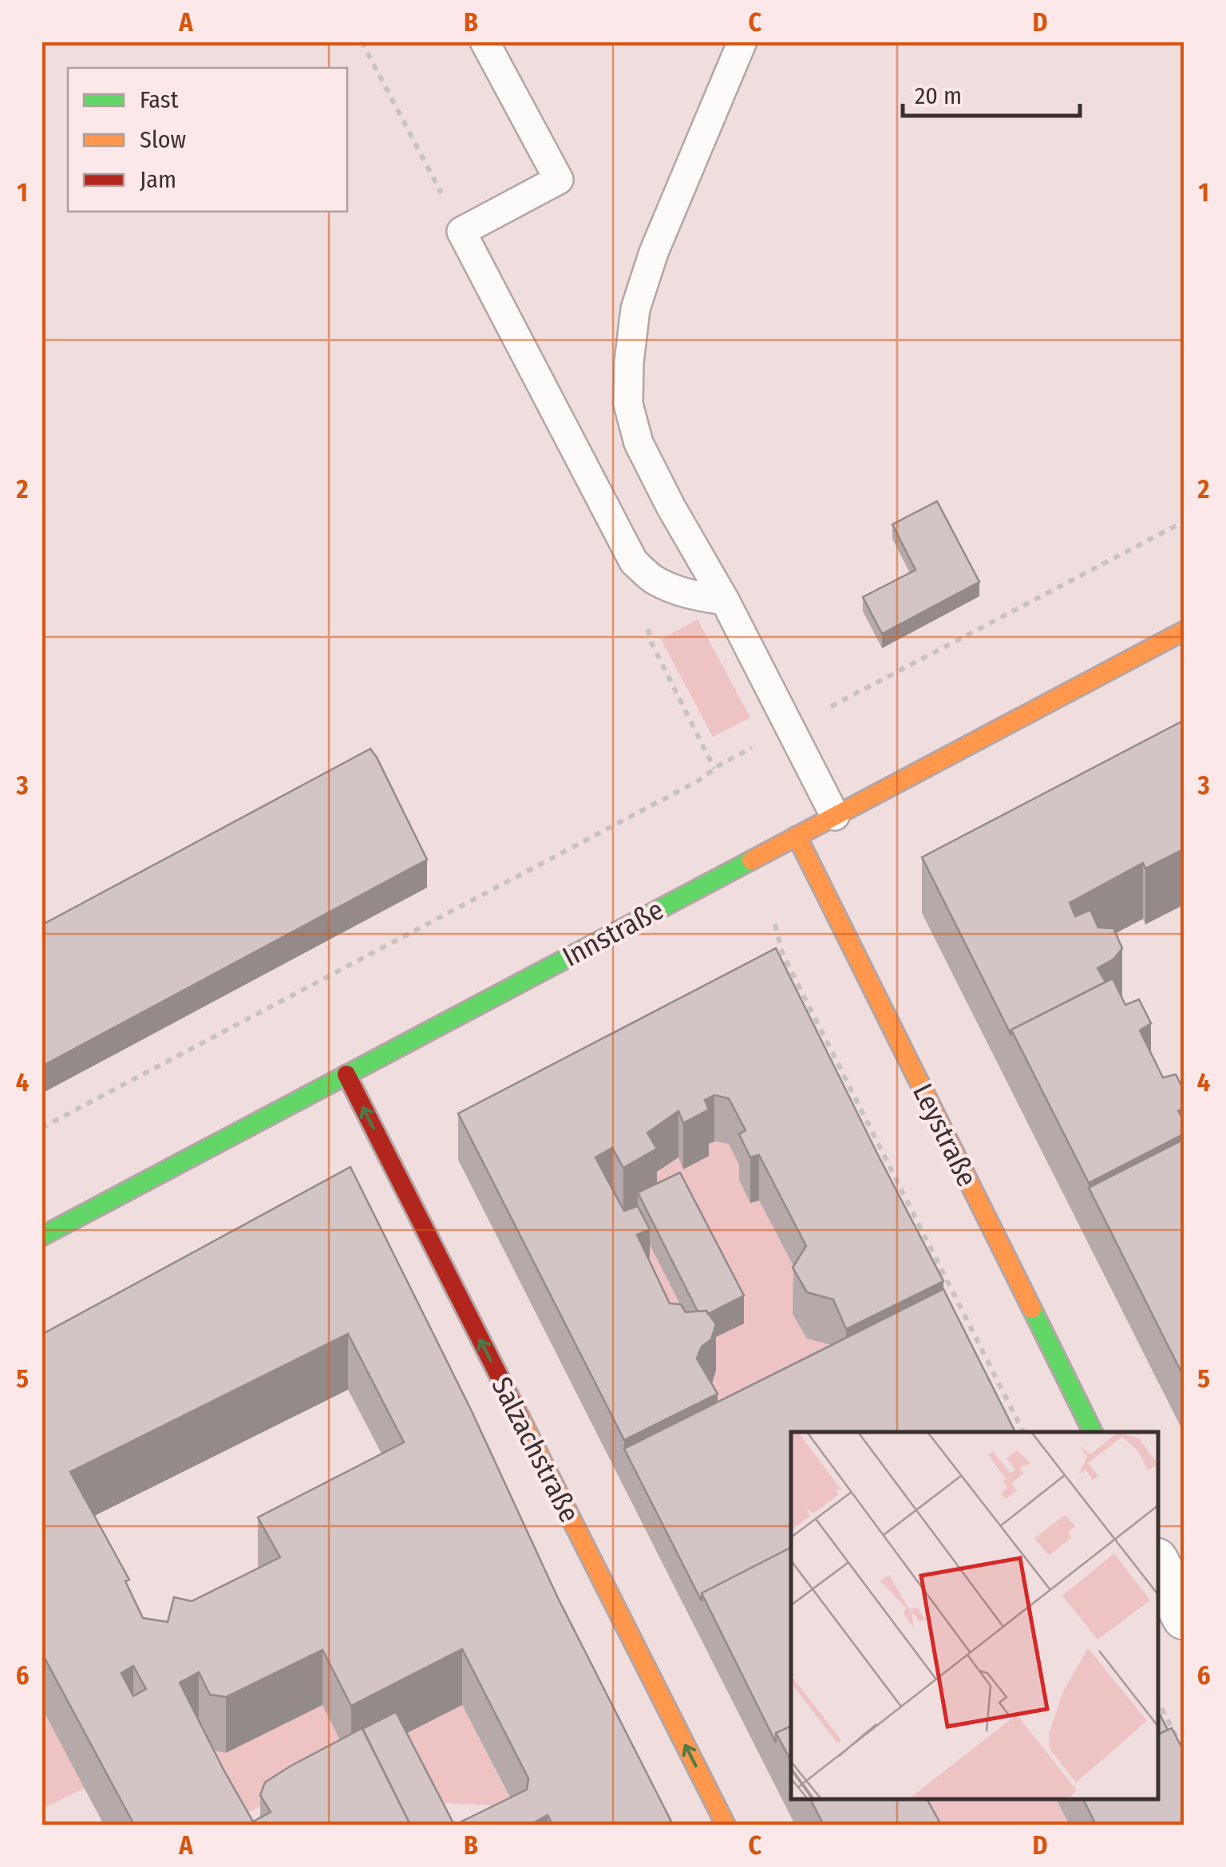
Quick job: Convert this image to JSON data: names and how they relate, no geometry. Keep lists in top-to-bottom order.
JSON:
{
  "streets": {
    "street": ["Innstraße", "Leystraße", "Salzachstraße"]
  },
  "crossings": [
    ["Innstraße", "Leystraße"],
    ["Innstraße", "Salzachstraße"]
  ],
  "one_way": ["Salzachstraße"],
  "legend": ["Fast", "Slow", "Jam"],
  "scale_bar": "20 m",
  "grid": {
    "columns": [
      "A",
      "B",
      "C",
      "D"
    ],
    "rows": [
      "1",
      "2",
      "3",
      "4",
      "5",
      "6"
    ]
  }
}
